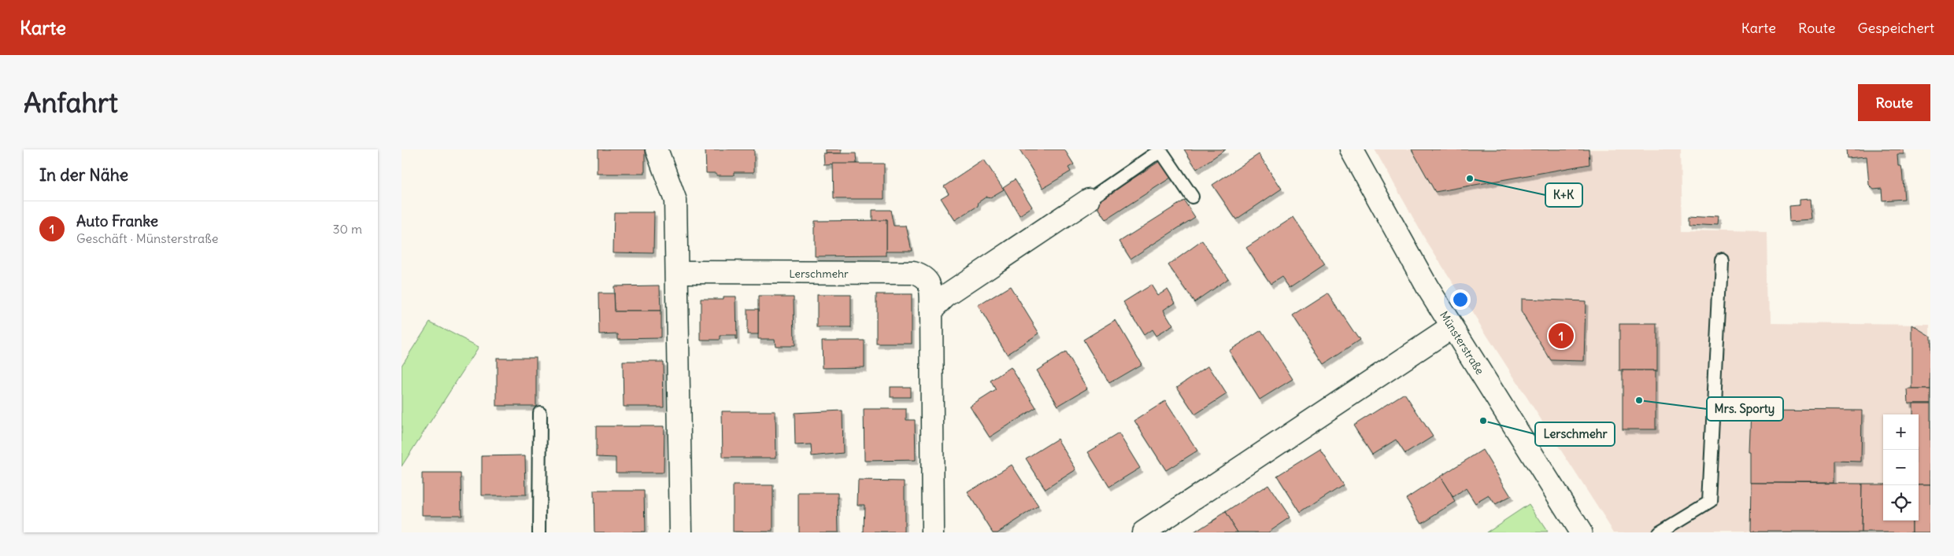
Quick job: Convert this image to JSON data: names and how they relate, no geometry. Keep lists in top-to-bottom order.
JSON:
{
  "streets": {
    "street": ["Lerschmehr", "Münsterstraße"]
  },
  "places": ["K+K", "Mrs. Sporty", "Lerschmehr"],
  "page": {
    "header": "Karte",
    "nav": ["Karte", "Route", "Gespeichert"],
    "buttons": "Route",
    "title": "Anfahrt",
    "heading": "In der Nähe",
    "list": [
      {
        "mark": "1",
        "name": "Auto Franke",
        "note": "Geschäft · Münsterstraße",
        "value": "30 m"
      }
    ],
    "pins": "1",
    "map_buttons": ["+", "−"]
  }
}
